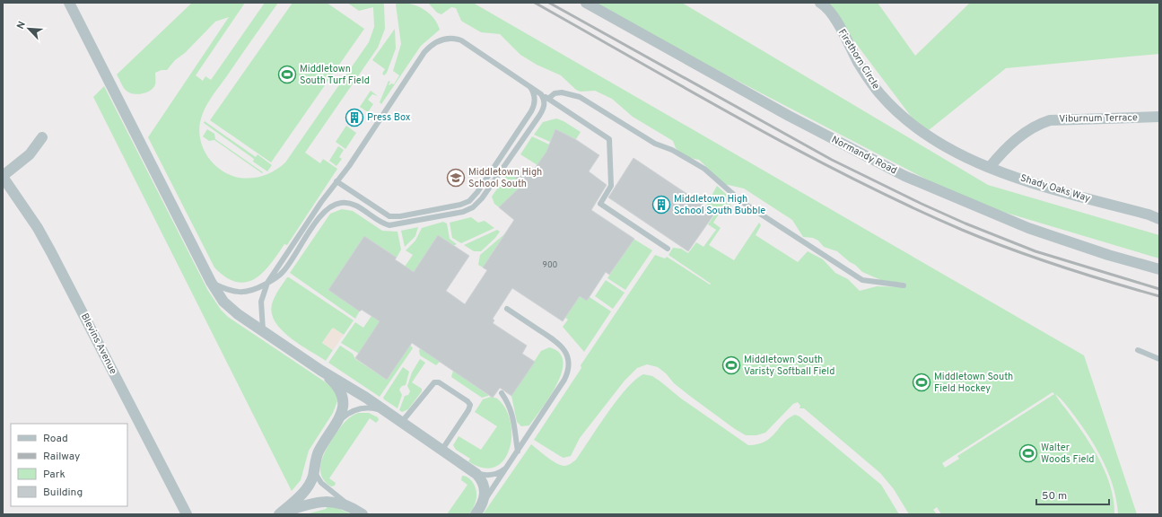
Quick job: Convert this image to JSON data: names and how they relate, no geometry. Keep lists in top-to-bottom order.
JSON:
{
  "streets": {
    "street": [
      "Firethorn Circle",
      "Viburnum Terrace",
      "Normandy Road",
      "Shady Oaks Way",
      "Blevins Avenue"
    ]
  },
  "crossings": [
    ["Firethorn Circle", "Shady Oaks Way"],
    ["Viburnum Terrace", "Shady Oaks Way"]
  ],
  "places": {
    "sports": [
      "Middletown South Turf Field",
      "Middletown South Varisty Softball Field",
      "Middletown South Field Hockey",
      "Walter Woods Field"
    ],
    "building": ["Press Box", "Middletown High School South Bubble"],
    "school or university": ["Middletown High School South"]
  },
  "house_numbers": ["900"],
  "legend": [
    "Road",
    "Railway",
    "Park",
    "Building"
  ],
  "scale_bar": "50 m",
  "north": "top left"
}
